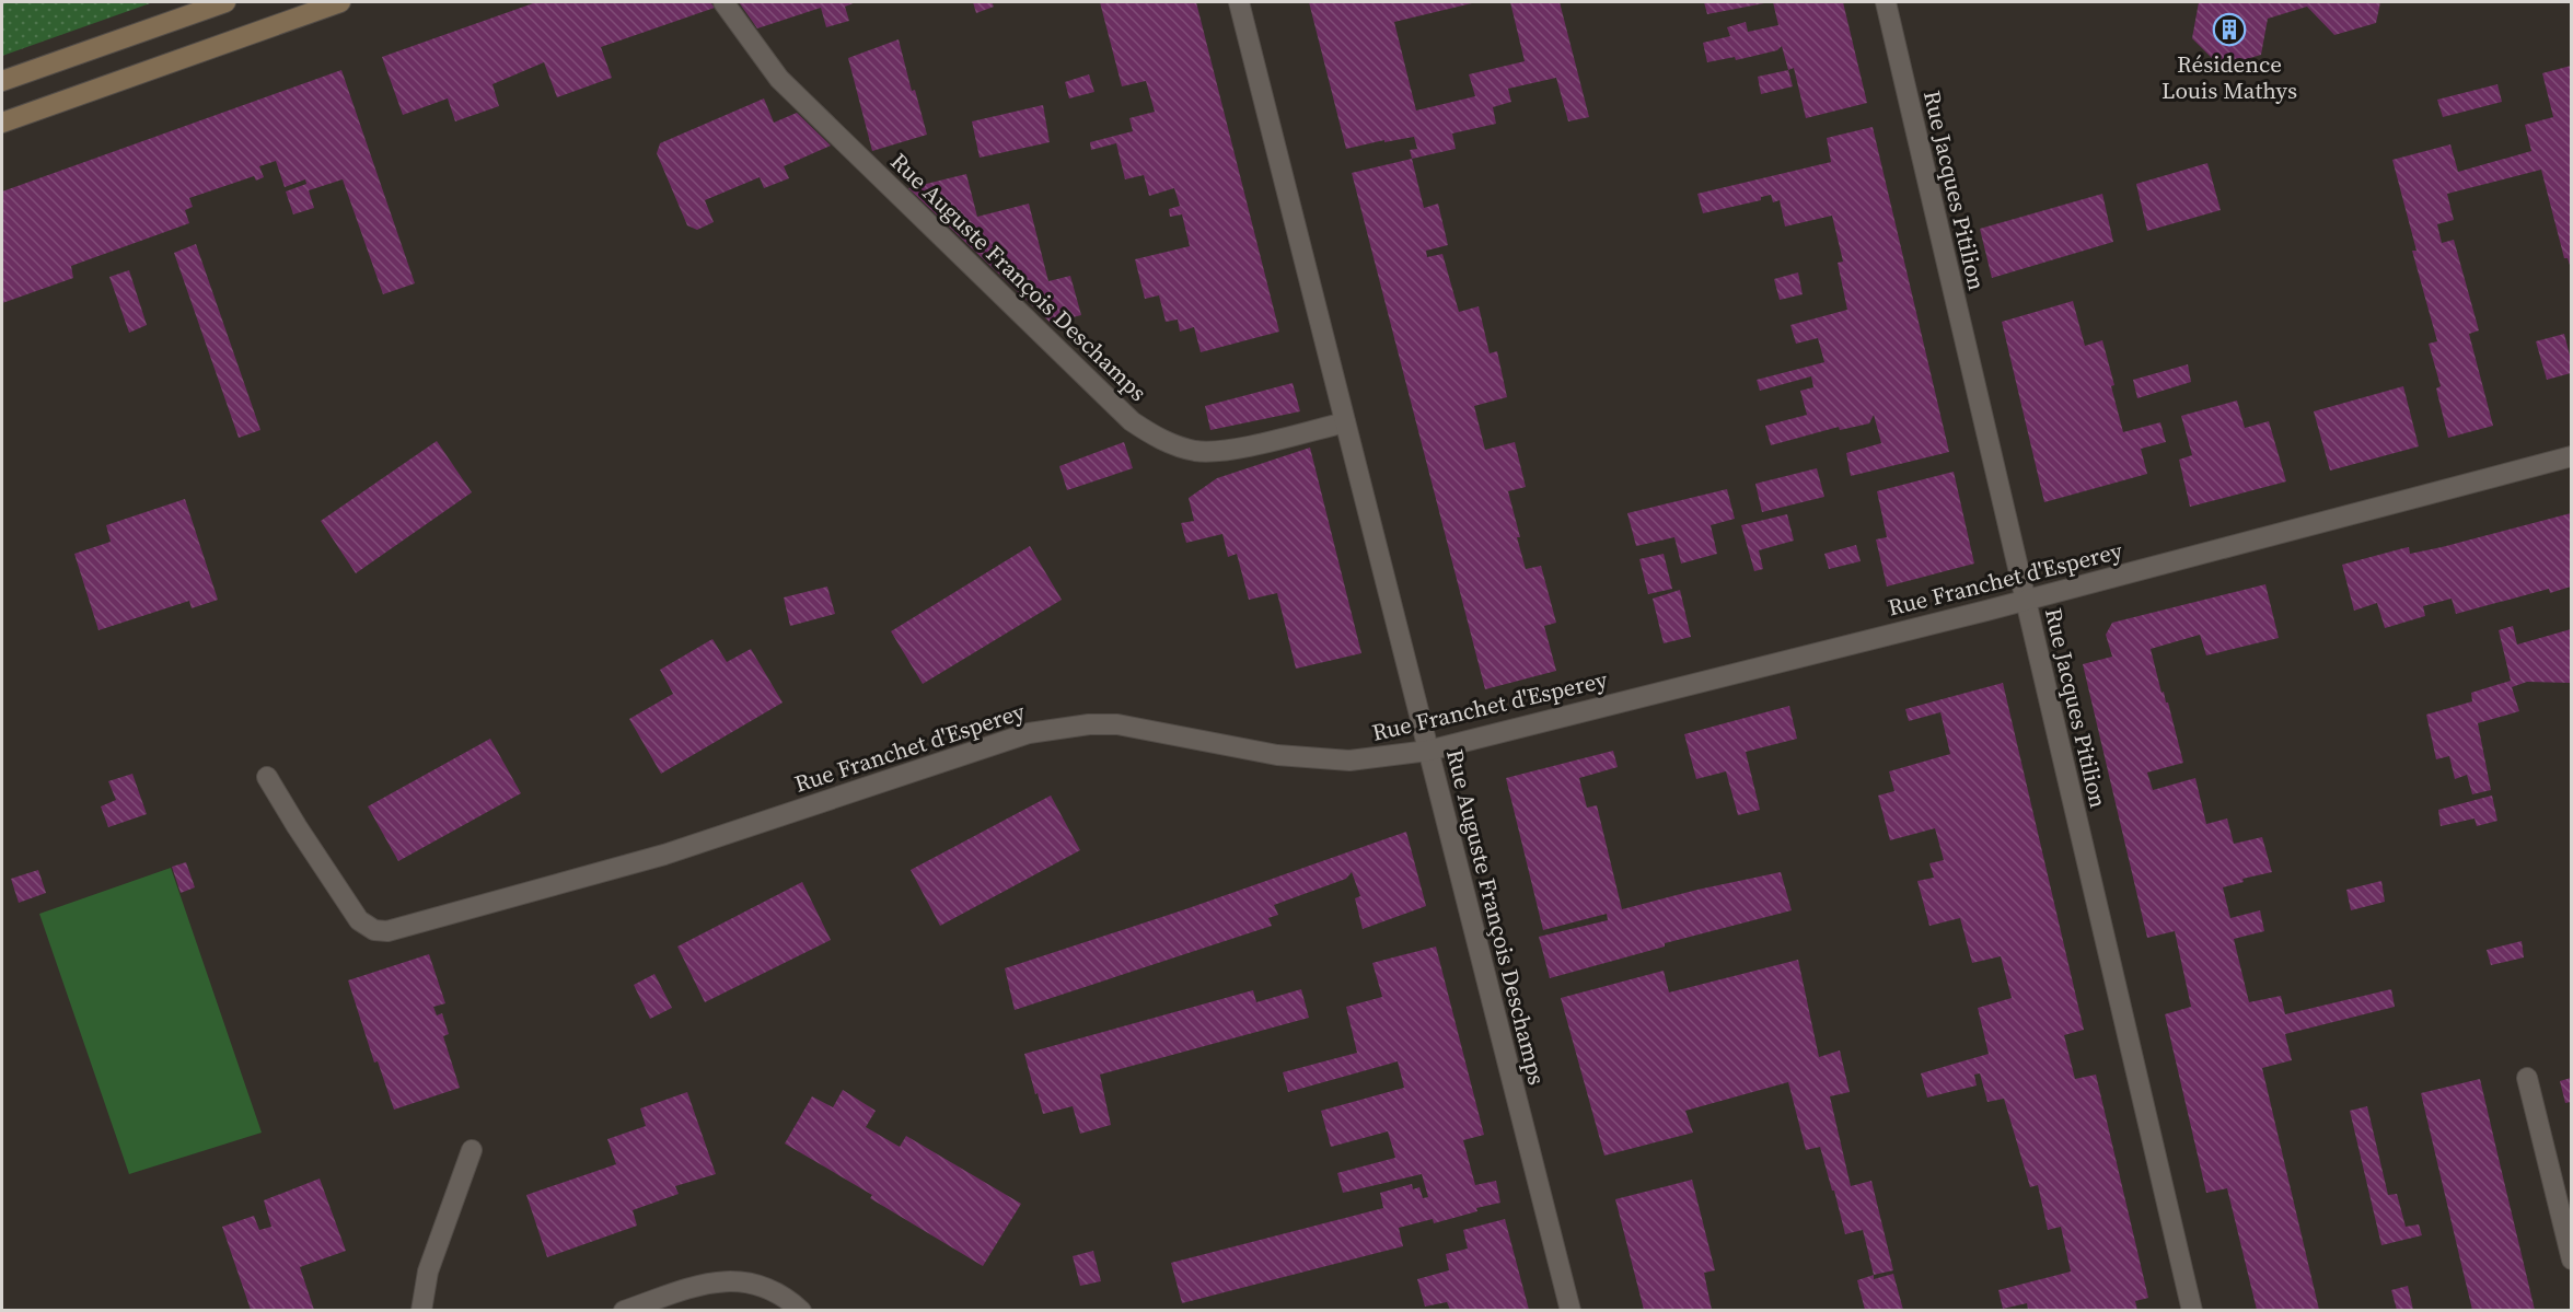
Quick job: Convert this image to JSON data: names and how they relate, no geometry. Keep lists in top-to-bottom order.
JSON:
{
  "streets": {
    "street": ["Rue Jacques Pitilion", "Rue Auguste François Deschamps", "Rue Franchet d'Esperey"]
  },
  "crossings": [
    ["Rue Jacques Pitilion", "Rue Franchet d'Esperey"],
    ["Rue Auguste François Deschamps", "Rue Franchet d'Esperey"]
  ],
  "places": {
    "building": ["Résidence Louis Mathys"]
  }
}
